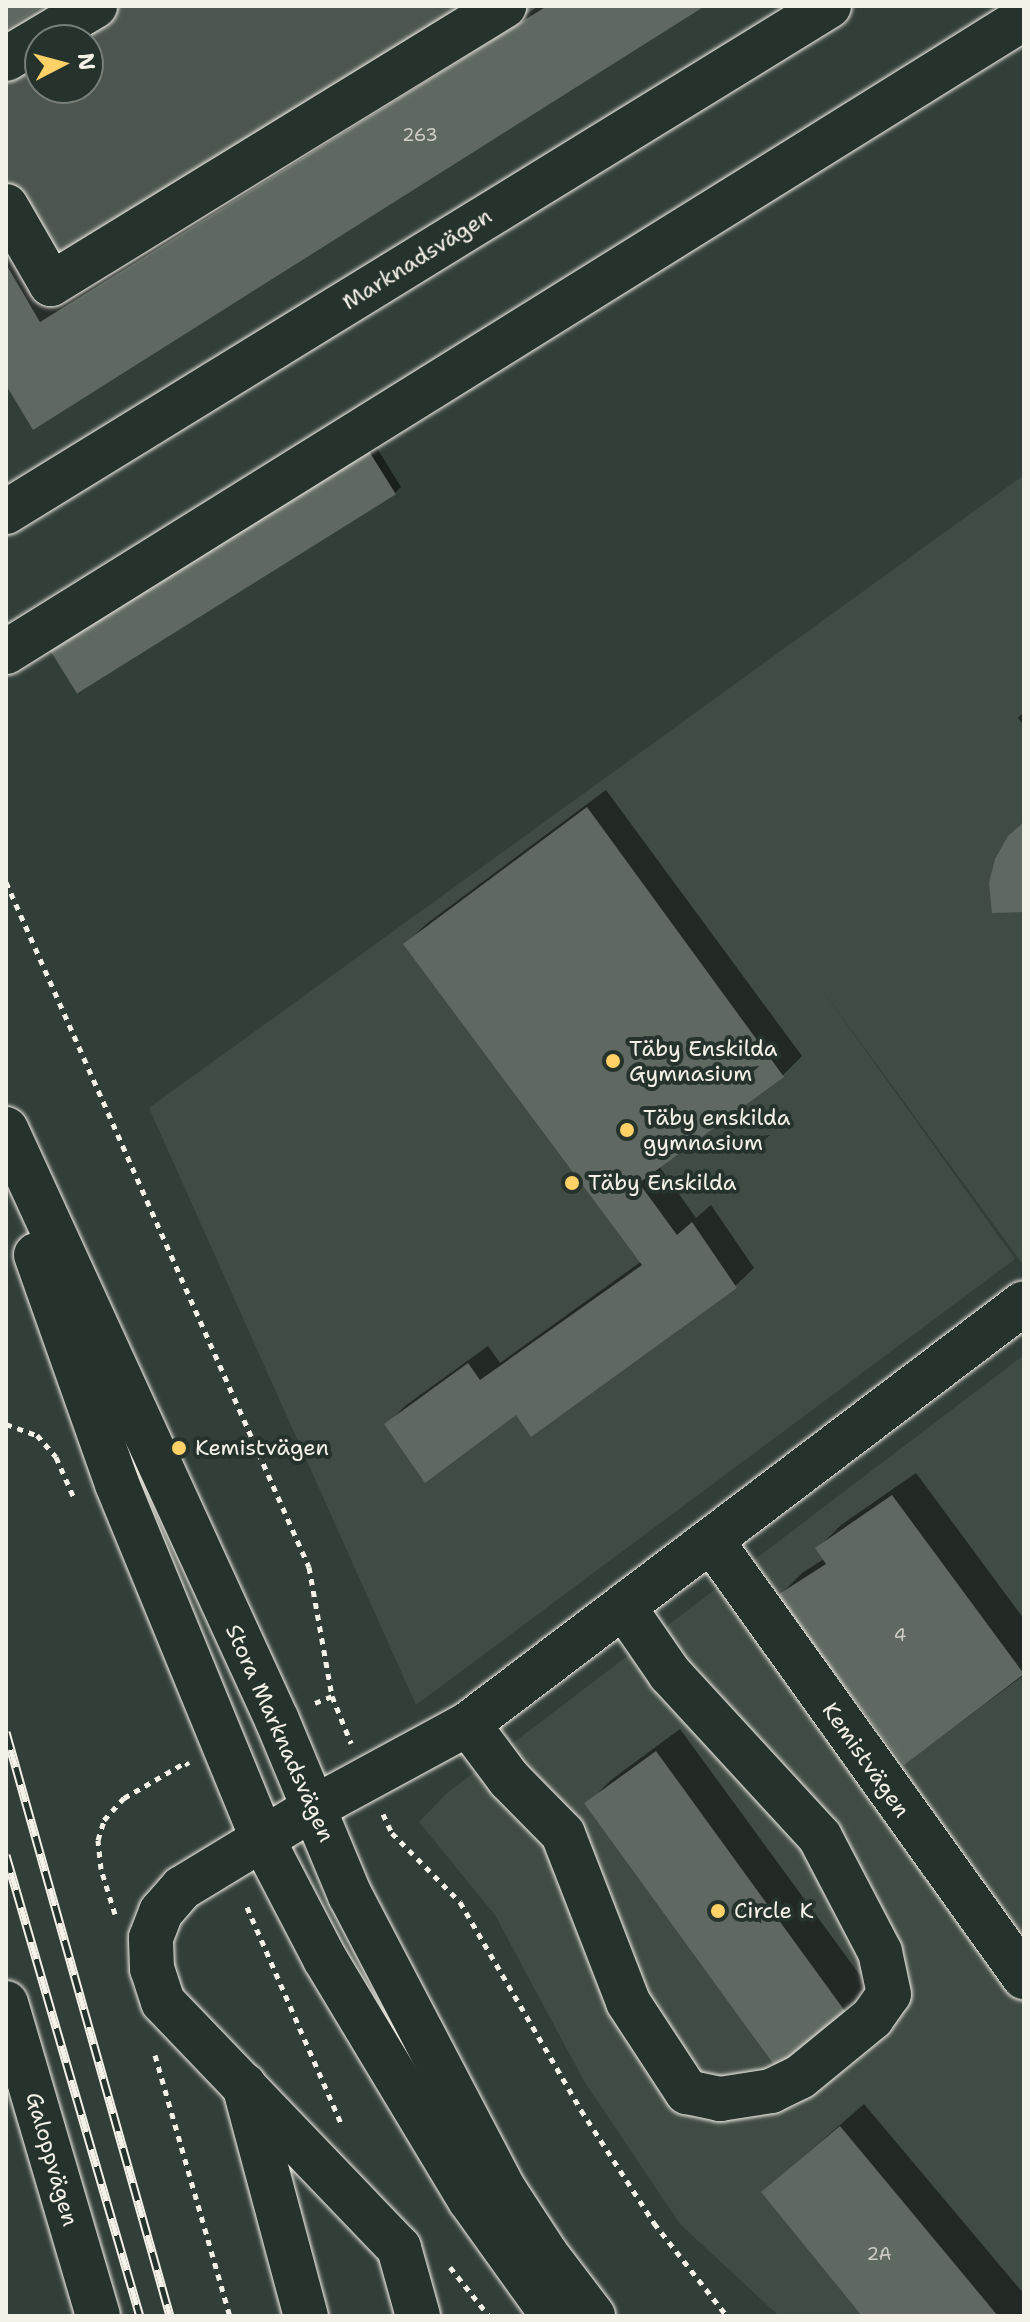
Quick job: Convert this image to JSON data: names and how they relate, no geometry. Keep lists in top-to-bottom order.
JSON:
{
  "streets": {
    "street": [
      "Marknadsvägen",
      "Stora Marknadsvägen",
      "Kemistvägen",
      "Galoppvägen"
    ]
  },
  "places": [
    "Täby Enskilda Gymnasium",
    "Täby enskilda gymnasium",
    "Täby Enskilda",
    "Kemistvägen",
    "Circle K"
  ],
  "house_numbers": ["263", "4", "2A"],
  "north": "right"
}
